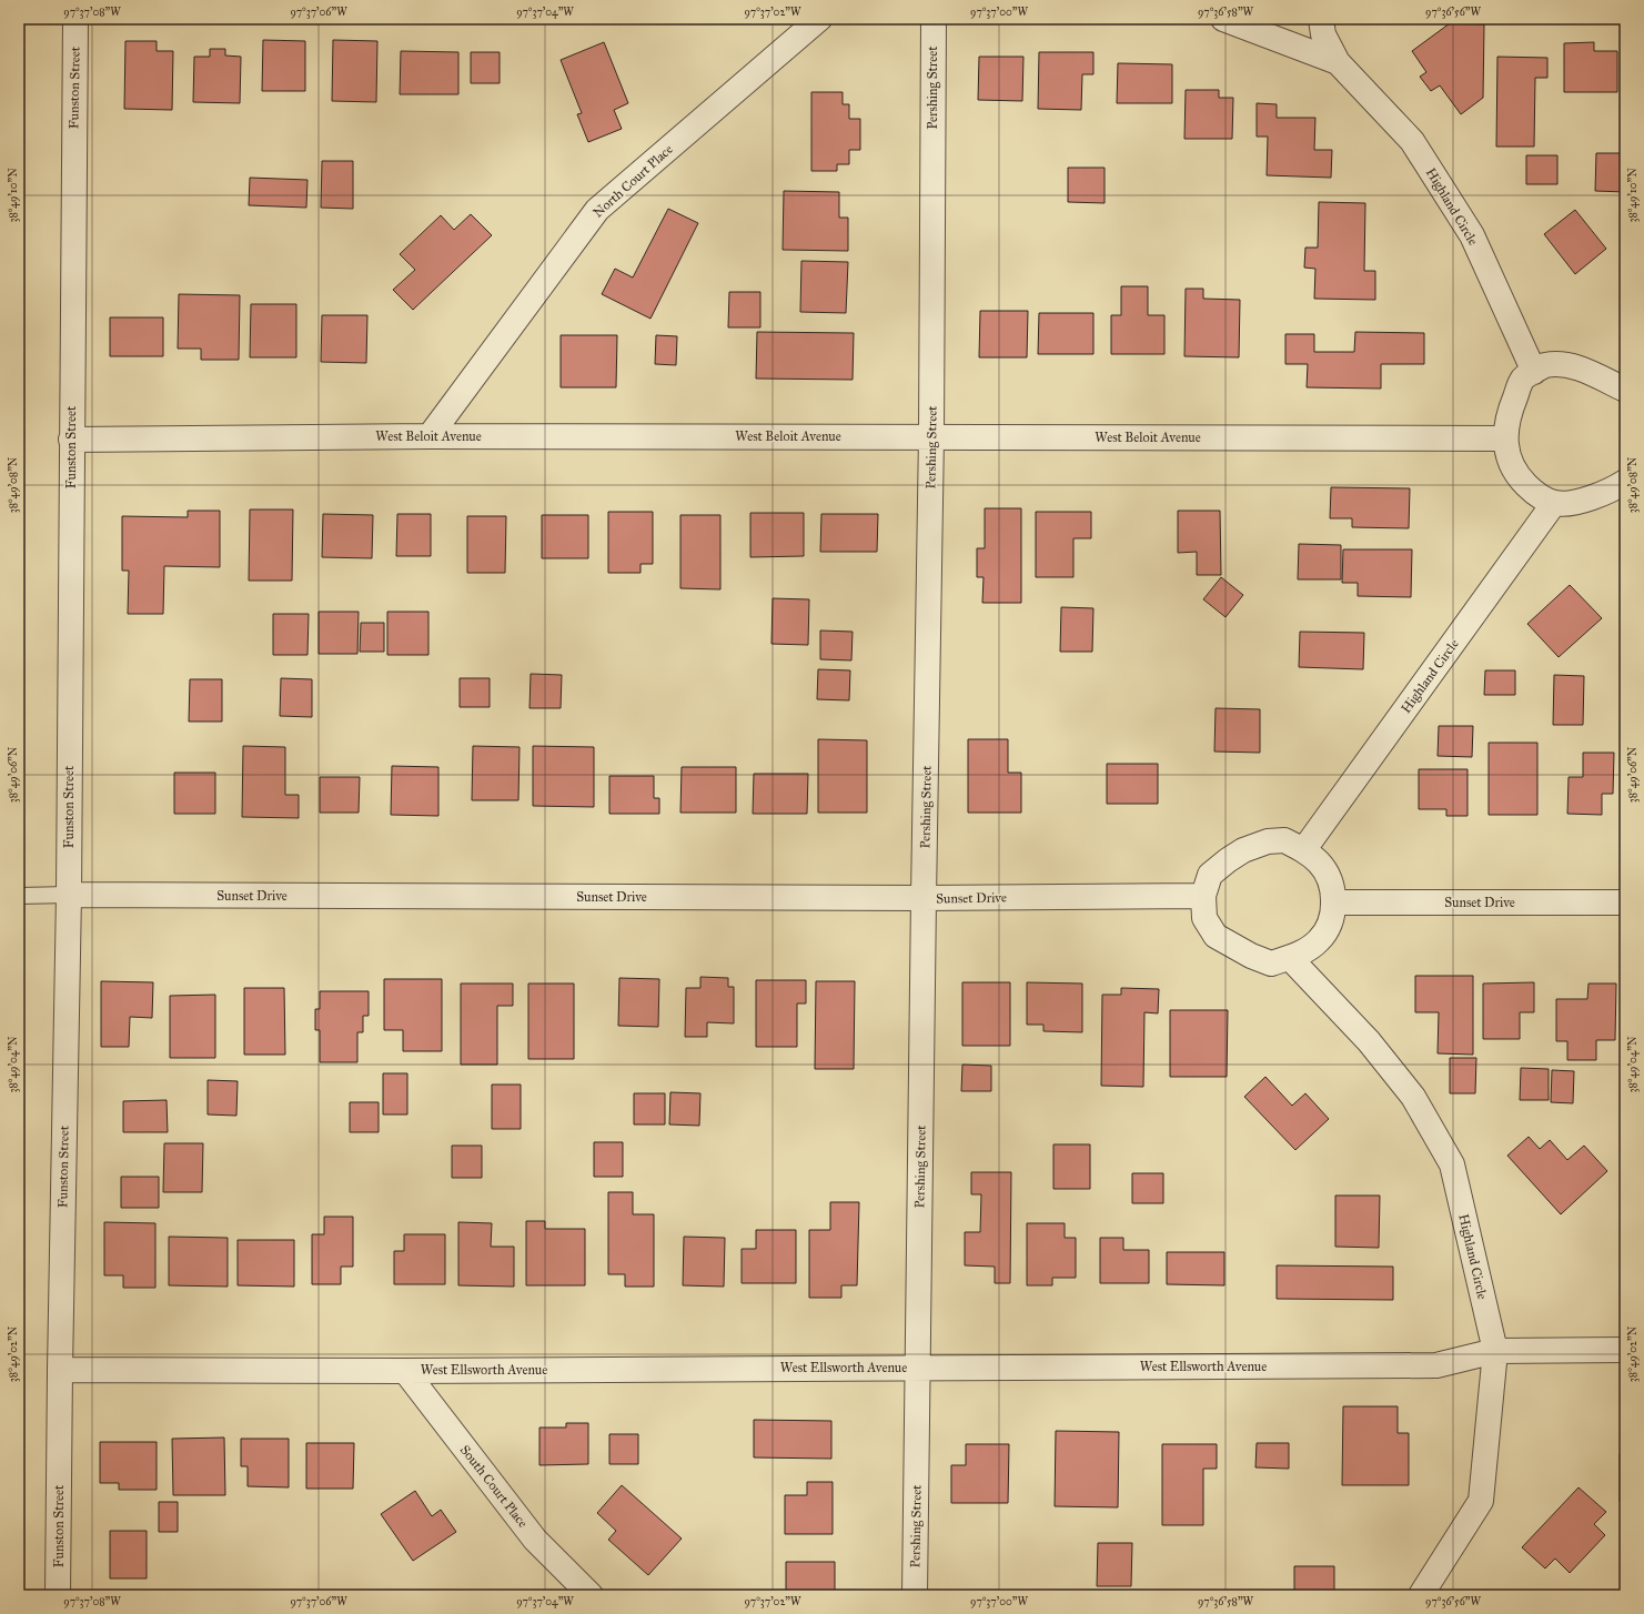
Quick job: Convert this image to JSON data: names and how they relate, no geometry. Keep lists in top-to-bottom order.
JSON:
{
  "streets": {
    "street": [
      "Funston Street",
      "Pershing Street",
      "North Court Place",
      "Highland Circle",
      "West Beloit Avenue",
      "Sunset Drive",
      "West Ellsworth Avenue",
      "South Court Place"
    ]
  },
  "crossings": [
    ["Funston Street", "West Beloit Avenue"],
    ["Funston Street", "Sunset Drive"],
    ["Funston Street", "West Ellsworth Avenue"],
    ["Pershing Street", "West Beloit Avenue"],
    ["Pershing Street", "Sunset Drive"],
    ["Pershing Street", "West Ellsworth Avenue"],
    ["North Court Place", "West Beloit Avenue"],
    ["Highland Circle", "Sunset Drive"],
    ["Highland Circle", "West Ellsworth Avenue"],
    ["West Ellsworth Avenue", "South Court Place"]
  ],
  "coordinates": [
    "97°37'08\"W",
    "97°37'06\"W",
    "97°37'04\"W",
    "97°37'02\"W",
    "97°37'00\"W",
    "97°36'58\"W",
    "97°36'56\"W",
    "38°49'10\"N",
    "38°49'08\"N",
    "38°49'06\"N",
    "38°49'04\"N",
    "38°49'02\"N"
  ]
}
